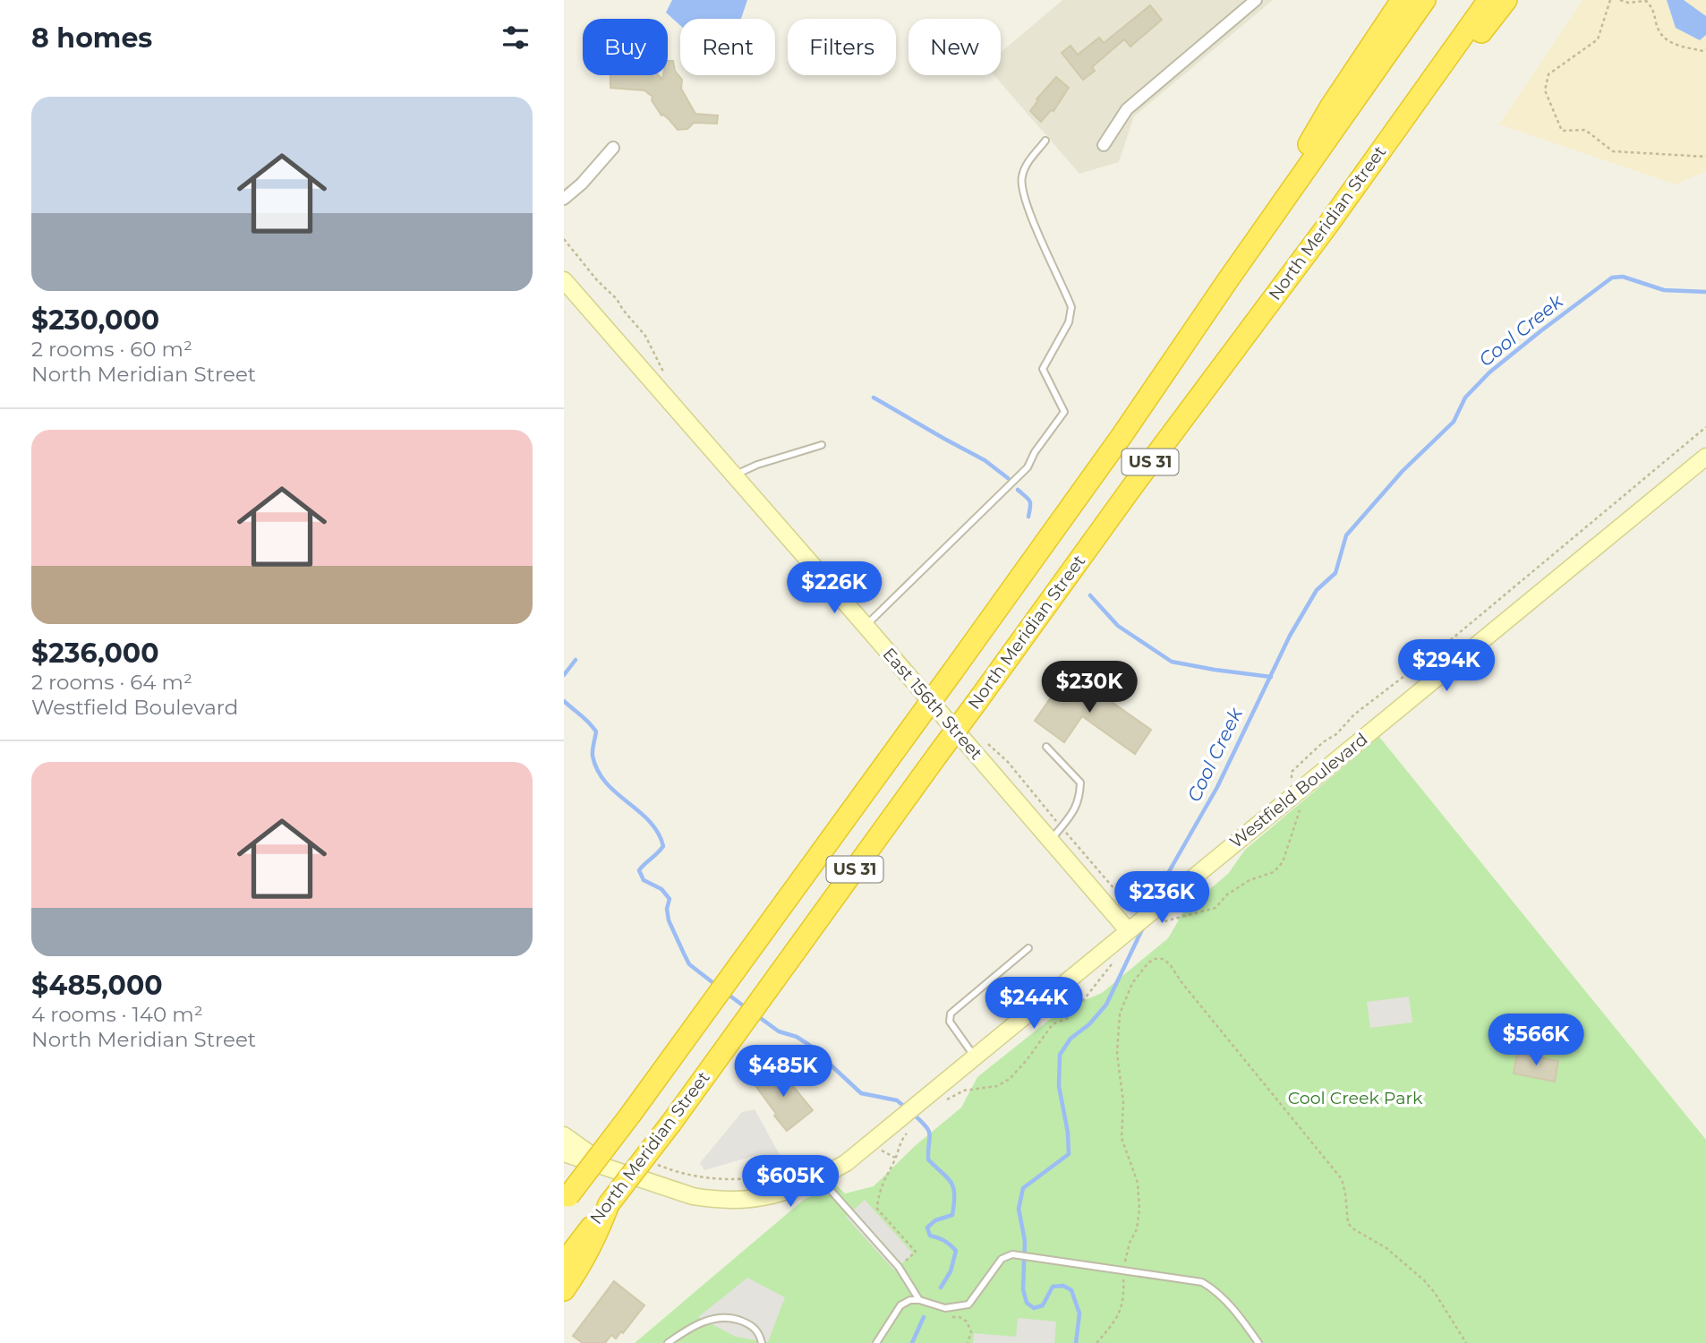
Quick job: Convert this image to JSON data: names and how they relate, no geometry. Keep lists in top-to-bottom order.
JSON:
{
  "streets": {
    "highway": ["North Meridian Street", "US 31"],
    "street": ["East 156th Street", "Westfield Boulevard"]
  },
  "crossings": [
    ["East 156th Street", "Westfield Boulevard"]
  ],
  "water": ["Cool Creek"],
  "parks": ["Cool Creek Park"],
  "page": {
    "heading": "8 homes",
    "chip": [
      "Buy",
      "Rent",
      "Filters",
      "New"
    ],
    "list": [
      {
        "name": "$230,000",
        "note": "2 rooms · 60 m² · North Meridian Street"
      },
      {
        "name": "$236,000",
        "note": "2 rooms · 64 m² · Westfield Boulevard"
      },
      {
        "name": "$485,000",
        "note": "4 rooms · 140 m² · North Meridian Street"
      }
    ],
    "price": [
      "$226K",
      "$294K",
      "$230K",
      "$236K",
      "$244K",
      "$566K",
      "$485K",
      "$605K"
    ]
  }
}
